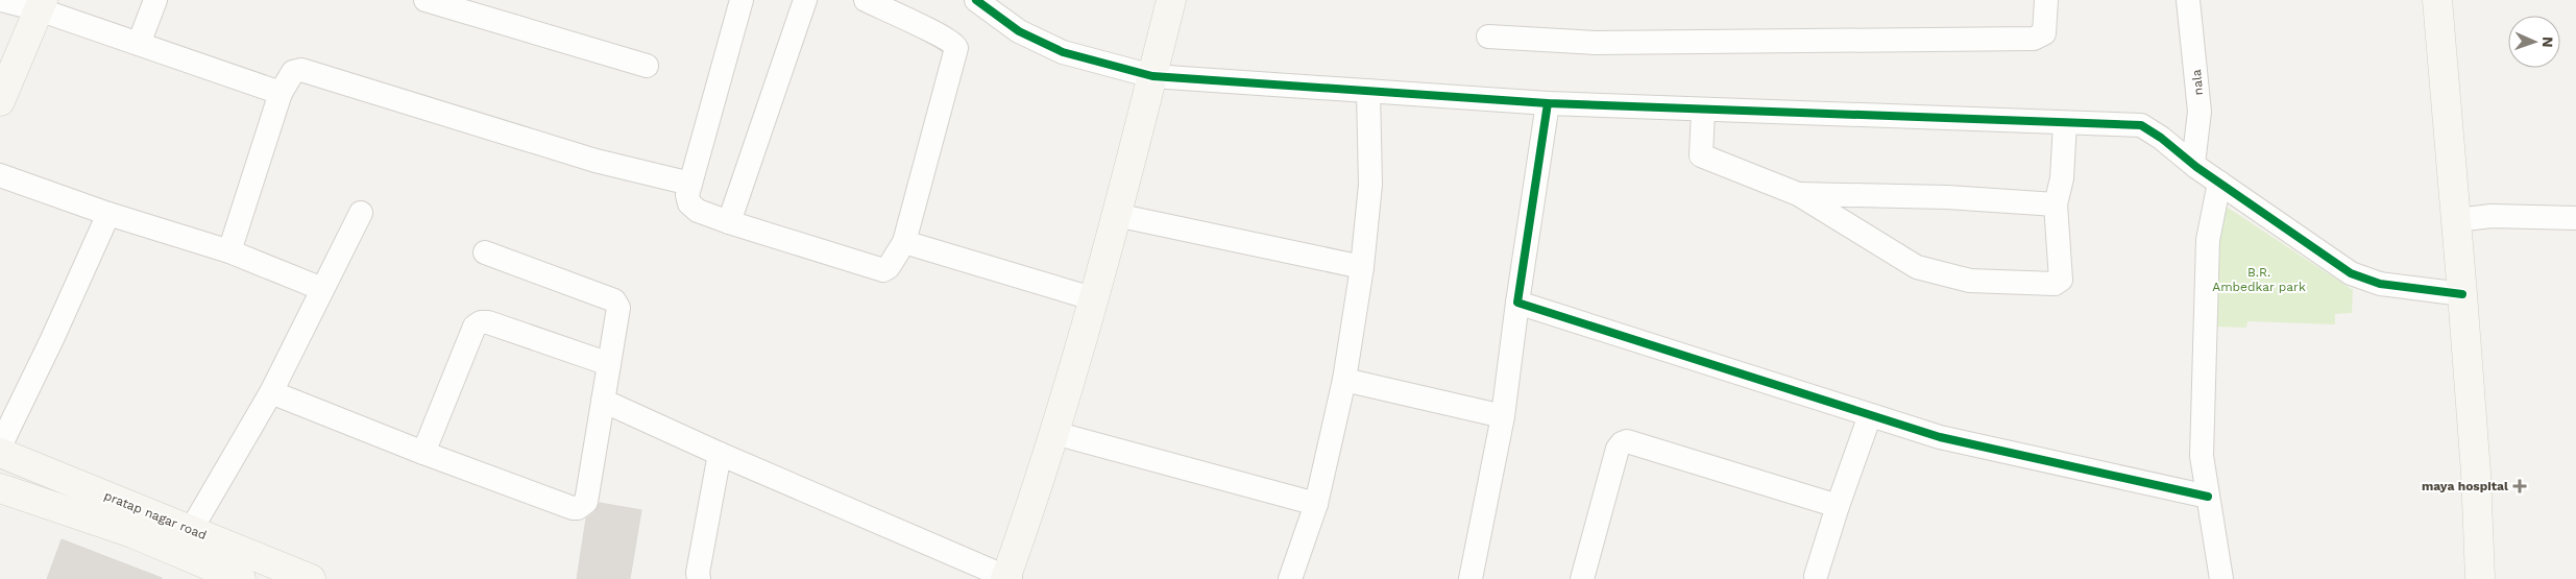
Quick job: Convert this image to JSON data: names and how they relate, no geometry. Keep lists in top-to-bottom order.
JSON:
{
  "streets": {
    "street": ["nala", "pratap nagar road"]
  },
  "parks": ["B.R. Ambedkar park"],
  "places": {
    "health": ["maya hospital"]
  },
  "north": "right"
}
